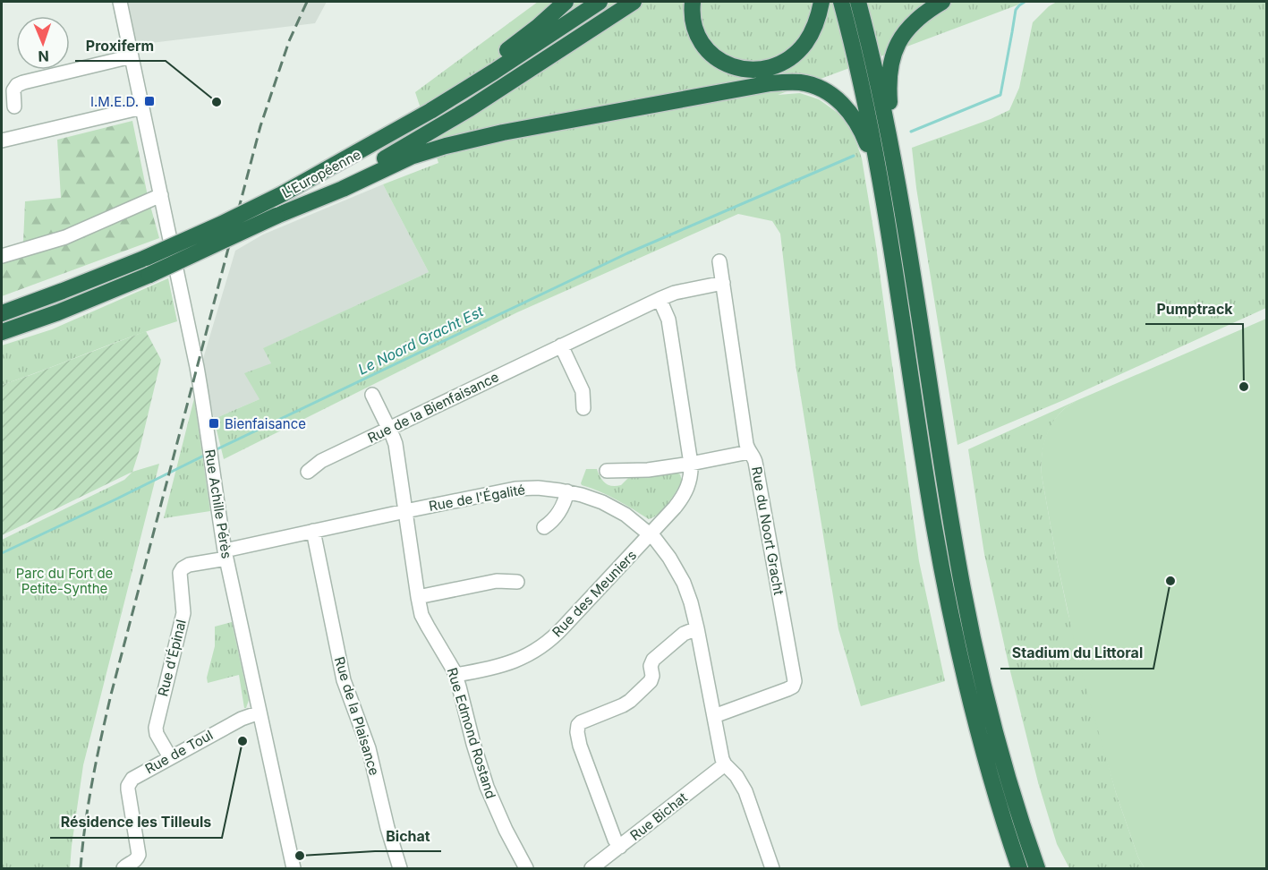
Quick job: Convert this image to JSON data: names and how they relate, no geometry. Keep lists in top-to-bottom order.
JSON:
{
  "streets": {
    "highway": ["L'Européenne"],
    "street": [
      "Rue de la Bienfaisance",
      "Rue de l'Égalité",
      "Rue Achille Pérès",
      "Rue du Noort Gracht",
      "Rue des Meuniers",
      "Rue d'Épinal",
      "Rue de la Plaisance",
      "Rue Edmond Rostand",
      "Rue de Toul",
      "Rue Bichat"
    ]
  },
  "crossings": [
    ["Rue de la Bienfaisance", "Rue du Noort Gracht"],
    ["Rue de la Bienfaisance", "Rue des Meuniers"],
    ["Rue de la Bienfaisance", "Rue Edmond Rostand"],
    ["Rue de l'Égalité", "Rue Achille Pérès"],
    ["Rue de l'Égalité", "Rue du Noort Gracht"],
    ["Rue de l'Égalité", "Rue des Meuniers"],
    ["Rue de l'Égalité", "Rue d'Épinal"],
    ["Rue de l'Égalité", "Rue de la Plaisance"],
    ["Rue de l'Égalité", "Rue Edmond Rostand"],
    ["Rue de l'Égalité", "Rue Bichat"],
    ["Rue Achille Pérès", "Rue d'Épinal"],
    ["Rue Achille Pérès", "Rue de Toul"],
    ["Rue des Meuniers", "Rue Edmond Rostand"],
    ["Rue d'Épinal", "Rue de Toul"]
  ],
  "water": ["Le Noord Gracht Est"],
  "parks": ["Parc du Fort de Petite-Synthe"],
  "places": {
    "transit": ["I.M.E.D.", "Bienfaisance"],
    "other": [
      "Proxiferm",
      "Pumptrack",
      "Stadium du Littoral",
      "Résidence les Tilleuls",
      "Bichat"
    ]
  },
  "north": "bottom"
}
